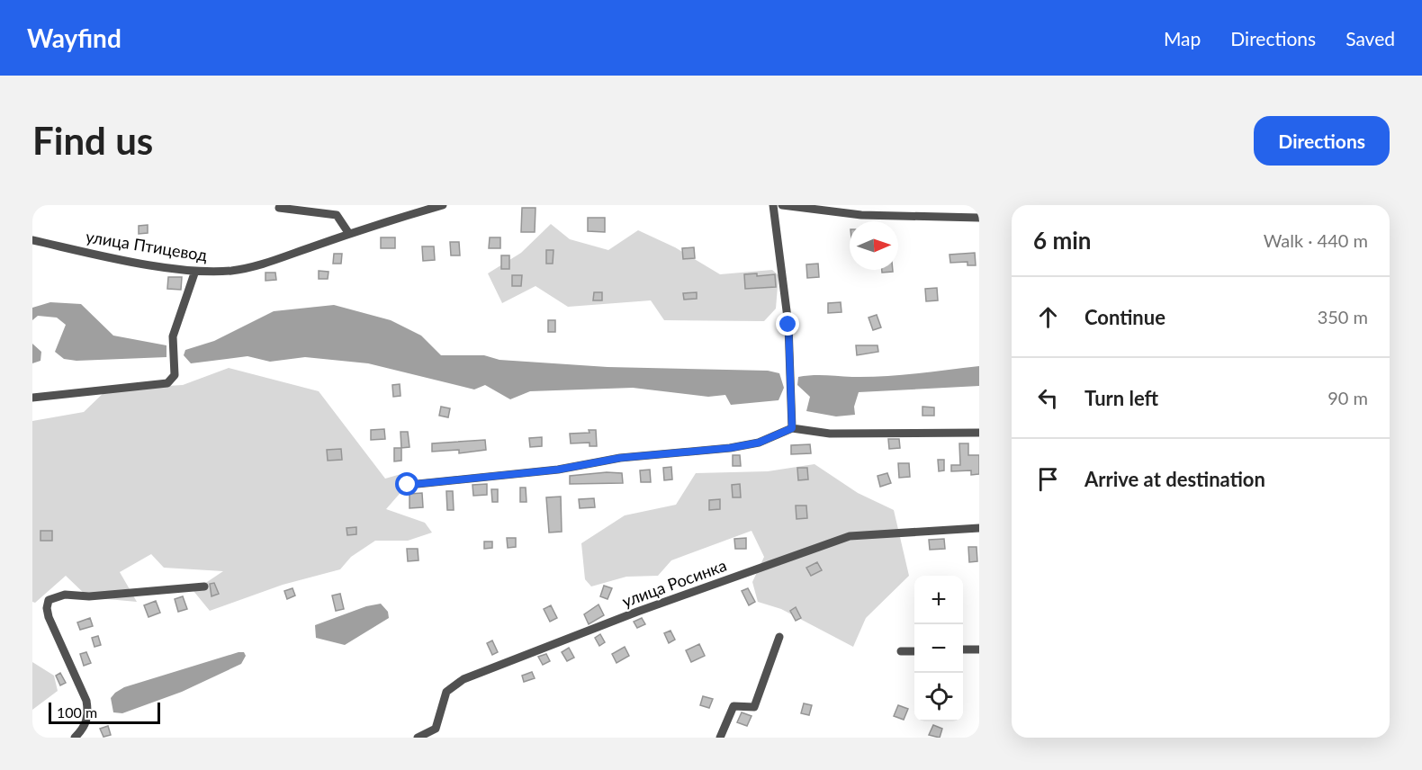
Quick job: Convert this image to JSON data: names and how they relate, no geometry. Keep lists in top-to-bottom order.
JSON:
{
  "streets": {
    "street": ["улица Птицевод", "улица Росинка"]
  },
  "scale_bar": "100 m",
  "north": "right",
  "page": {
    "header": "Wayfind",
    "nav": ["Map", "Directions", "Saved"],
    "buttons": "Directions",
    "title": "Find us",
    "heading": ["6 min", "Walk · 440 m"],
    "list": [
      ["Continue", "350 m"],
      ["Turn left", "90 m"],
      "Arrive at destination"
    ],
    "map_buttons": ["+", "−"],
    "scale": "100 m"
  }
}
